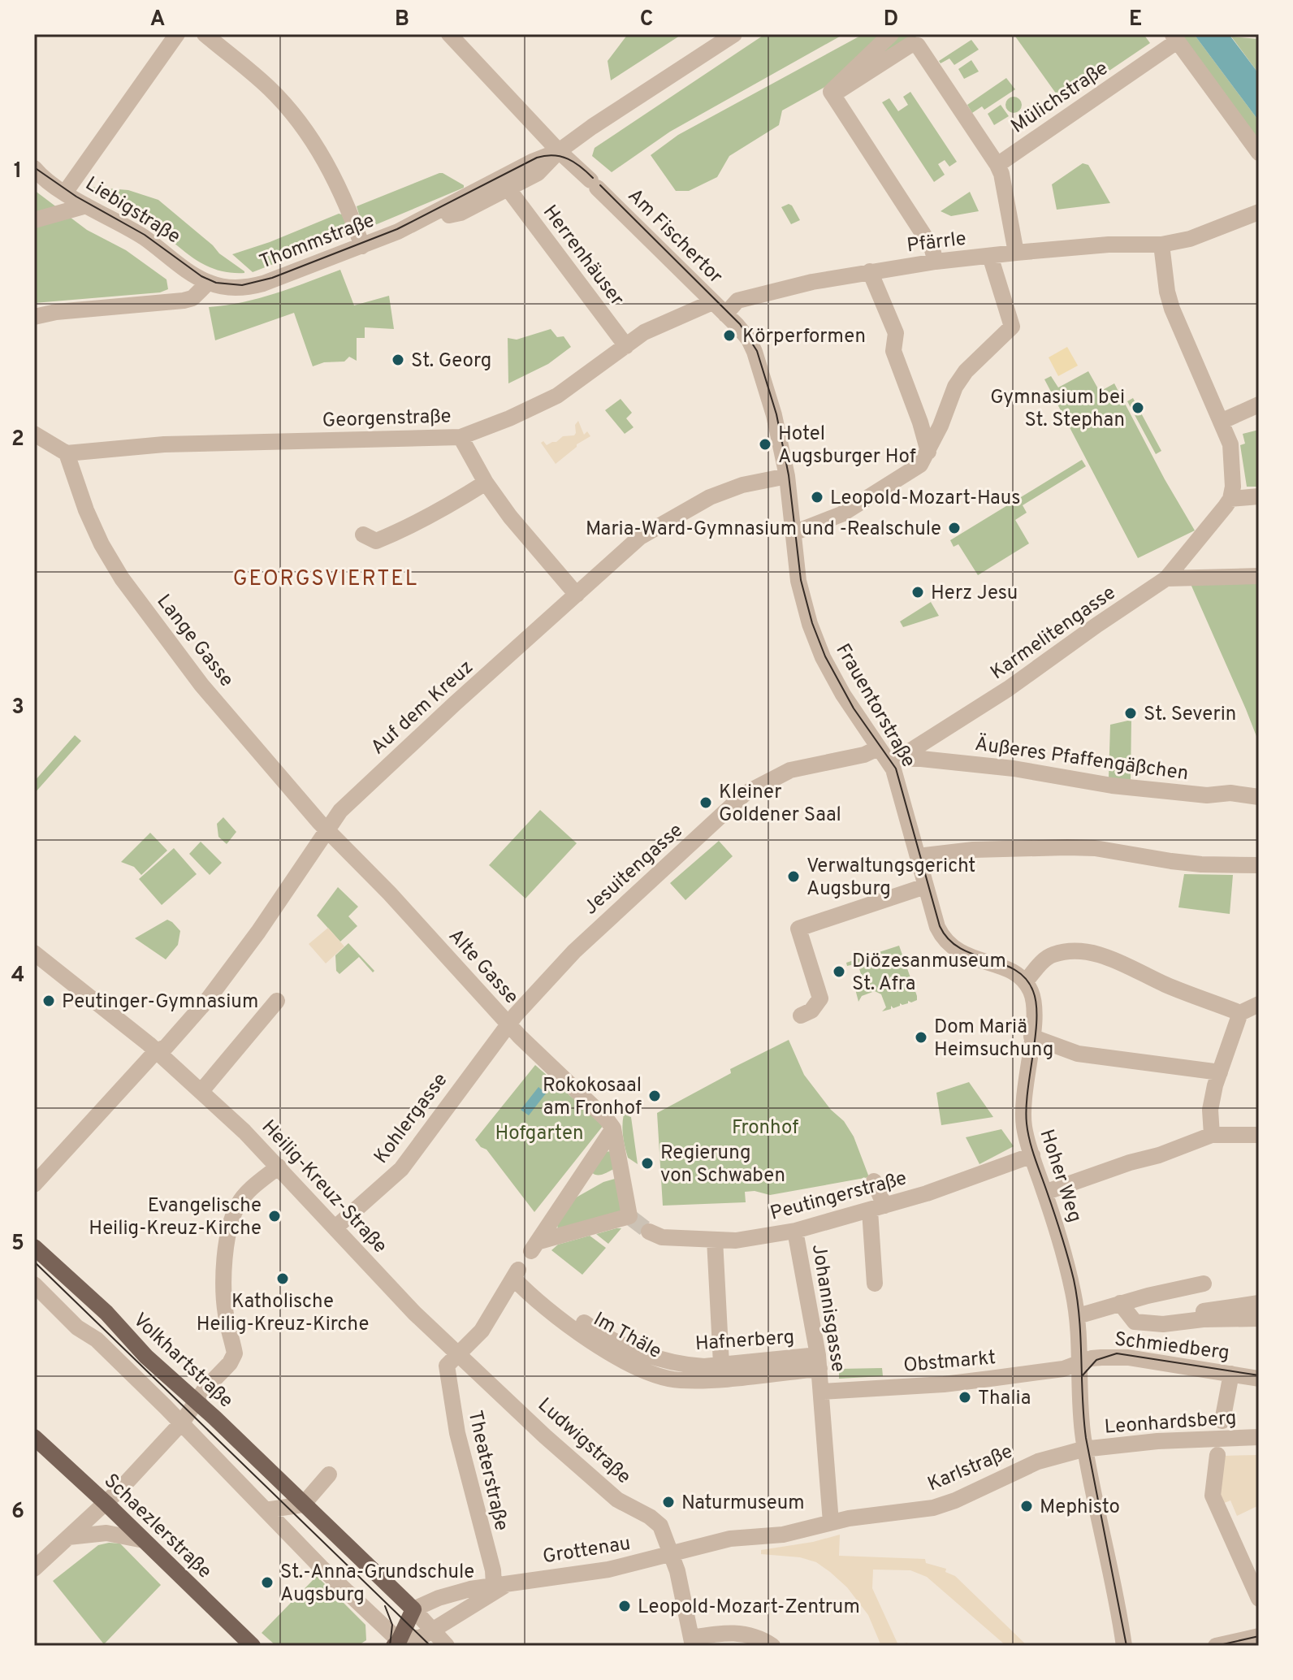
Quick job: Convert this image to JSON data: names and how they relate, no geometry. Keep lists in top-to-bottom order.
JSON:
{
  "streets": {
    "main road": ["Volkhartstraße", "Schaezlerstraße"],
    "street": [
      "Mülichstraße",
      "Liebigstraße",
      "Am Fischertor",
      "Thommstraße",
      "Pfärrle",
      "Herrenhäuser",
      "Georgenstraße",
      "Karmelitengasse",
      "Lange Gasse",
      "Frauentorstraße",
      "Auf dem Kreuz",
      "Äußeres Pfaffengäßchen",
      "Jesuitengasse",
      "Alte Gasse",
      "Kohlergasse",
      "Hoher Weg",
      "Heilig-Kreuz-Straße",
      "Peutingerstraße",
      "Johannisgasse",
      "Im Thäle",
      "Hafnerberg",
      "Schmiedberg",
      "Obstmarkt",
      "Leonhardsberg",
      "Ludwigstraße",
      "Karlstraße",
      "Theaterstraße",
      "Grottenau"
    ]
  },
  "crossings": [
    ["Liebigstraße", "Thommstraße"],
    ["Am Fischertor", "Thommstraße"],
    ["Am Fischertor", "Pfärrle"],
    ["Am Fischertor", "Georgenstraße"],
    ["Am Fischertor", "Frauentorstraße"],
    ["Thommstraße", "Herrenhäuser"],
    ["Pfärrle", "Frauentorstraße"],
    ["Herrenhäuser", "Georgenstraße"],
    ["Georgenstraße", "Lange Gasse"],
    ["Karmelitengasse", "Frauentorstraße"],
    ["Karmelitengasse", "Äußeres Pfaffengäßchen"],
    ["Lange Gasse", "Auf dem Kreuz"],
    ["Lange Gasse", "Alte Gasse"],
    ["Frauentorstraße", "Auf dem Kreuz"],
    ["Frauentorstraße", "Äußeres Pfaffengäßchen"],
    ["Frauentorstraße", "Jesuitengasse"],
    ["Frauentorstraße", "Hoher Weg"],
    ["Auf dem Kreuz", "Alte Gasse"],
    ["Auf dem Kreuz", "Heilig-Kreuz-Straße"],
    ["Jesuitengasse", "Alte Gasse"],
    ["Jesuitengasse", "Kohlergasse"],
    ["Alte Gasse", "Kohlergasse"],
    ["Kohlergasse", "Heilig-Kreuz-Straße"],
    ["Hoher Weg", "Peutingerstraße"],
    ["Hoher Weg", "Schmiedberg"],
    ["Hoher Weg", "Obstmarkt"],
    ["Hoher Weg", "Leonhardsberg"],
    ["Hoher Weg", "Karlstraße"],
    ["Heilig-Kreuz-Straße", "Ludwigstraße"],
    ["Heilig-Kreuz-Straße", "Theaterstraße"],
    ["Peutingerstraße", "Johannisgasse"],
    ["Johannisgasse", "Im Thäle"],
    ["Johannisgasse", "Hafnerberg"],
    ["Johannisgasse", "Obstmarkt"],
    ["Johannisgasse", "Karlstraße"],
    ["Im Thäle", "Hafnerberg"],
    ["Schmiedberg", "Obstmarkt"],
    ["Volkhartstraße", "Grottenau"],
    ["Leonhardsberg", "Karlstraße"],
    ["Ludwigstraße", "Theaterstraße"],
    ["Ludwigstraße", "Grottenau"],
    ["Theaterstraße", "Grottenau"]
  ],
  "districts": ["GEORGSVIERTEL"],
  "parks": ["Fronhof", "Hofgarten"],
  "places": [
    "Körperformen",
    "St. Georg",
    "Gymnasium bei St. Stephan",
    "Hotel Augsburger Hof",
    "Leopold-Mozart-Haus",
    "Maria-Ward-Gymnasium und -Realschule",
    "Herz Jesu",
    "St. Severin",
    "Kleiner Goldener Saal",
    "Verwaltungsgericht Augsburg",
    "Diözesanmuseum St. Afra",
    "Peutinger-Gymnasium",
    "Dom Mariä Heimsuchung",
    "Rokokosaal am Fronhof",
    "Regierung von Schwaben",
    "Evangelische Heilig-Kreuz-Kirche",
    "Katholische Heilig-Kreuz-Kirche",
    "Thalia",
    "Naturmuseum",
    "Mephisto",
    "St.-Anna-Grundschule Augsburg",
    "Leopold-Mozart-Zentrum"
  ],
  "grid": {
    "columns": [
      "A",
      "B",
      "C",
      "D",
      "E"
    ],
    "rows": [
      "1",
      "2",
      "3",
      "4",
      "5",
      "6"
    ]
  }
}
